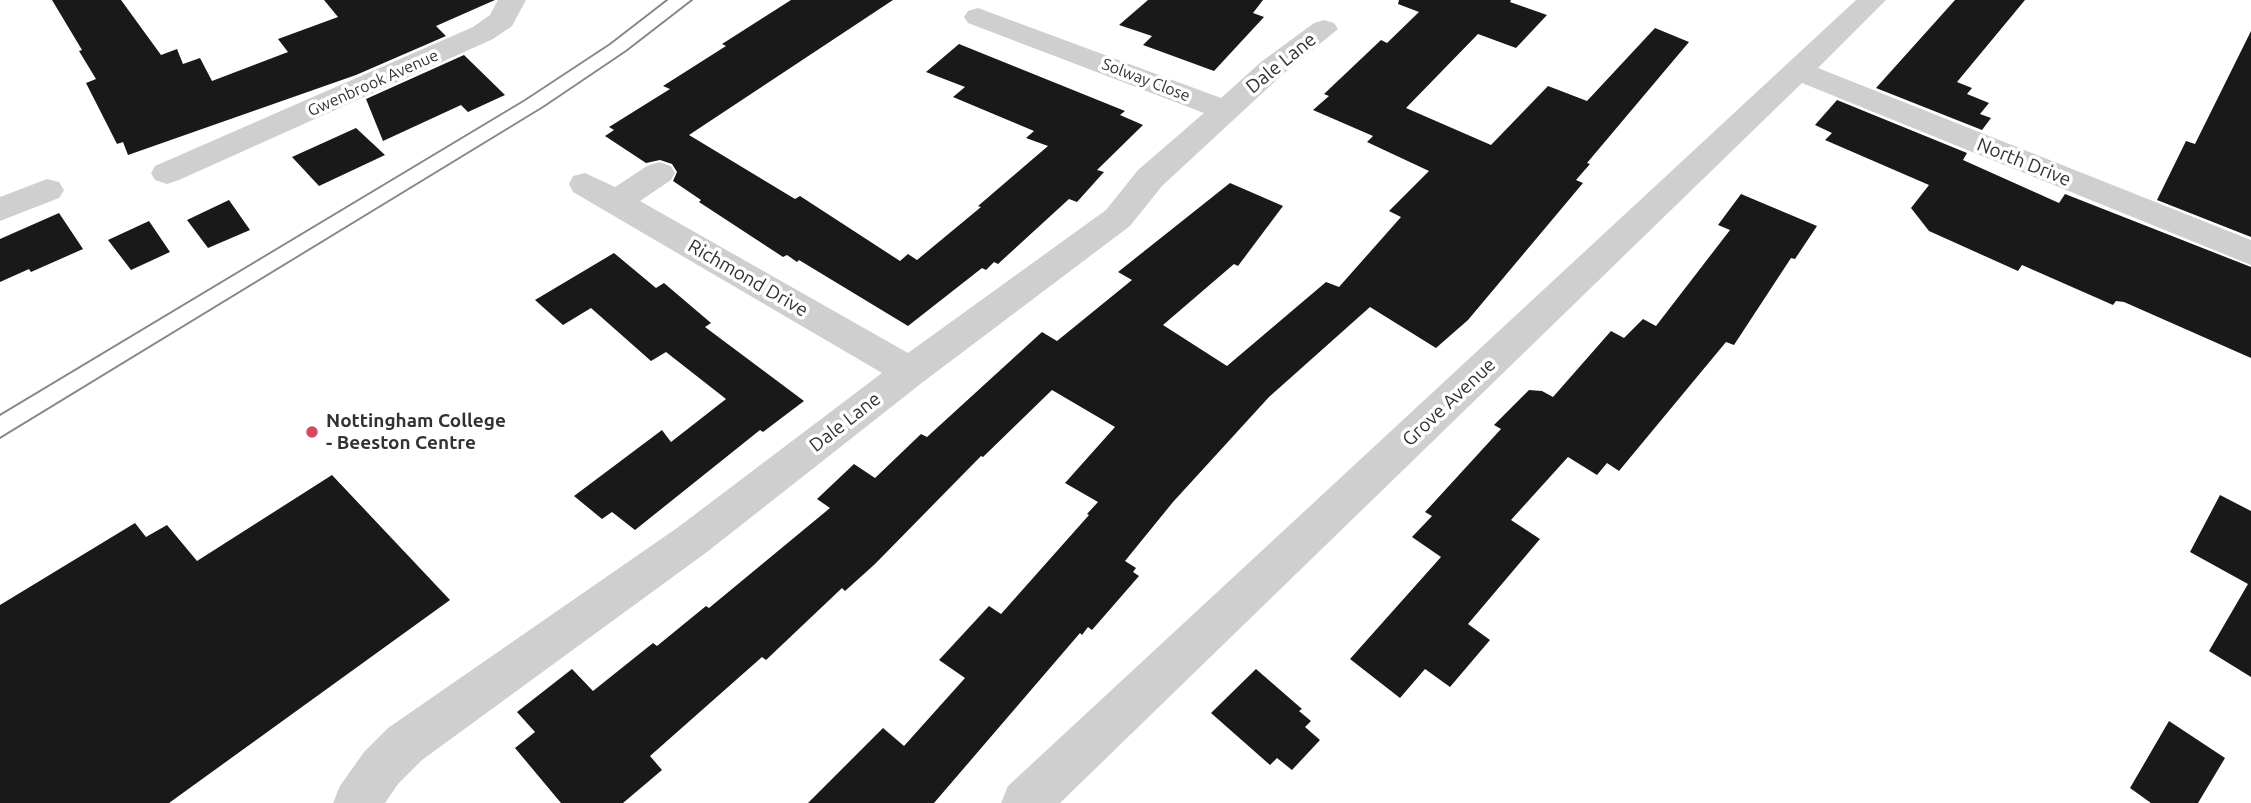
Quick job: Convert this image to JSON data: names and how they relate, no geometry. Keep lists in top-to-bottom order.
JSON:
{
  "streets": {
    "street": [
      "Dale Lane",
      "Solway Close",
      "Gwenbrook Avenue",
      "North Drive",
      "Richmond Drive",
      "Grove Avenue"
    ]
  },
  "crossings": [
    ["Dale Lane", "Solway Close"],
    ["Dale Lane", "Richmond Drive"],
    ["North Drive", "Grove Avenue"]
  ],
  "places": ["Nottingham College - Beeston Centre"]
}
